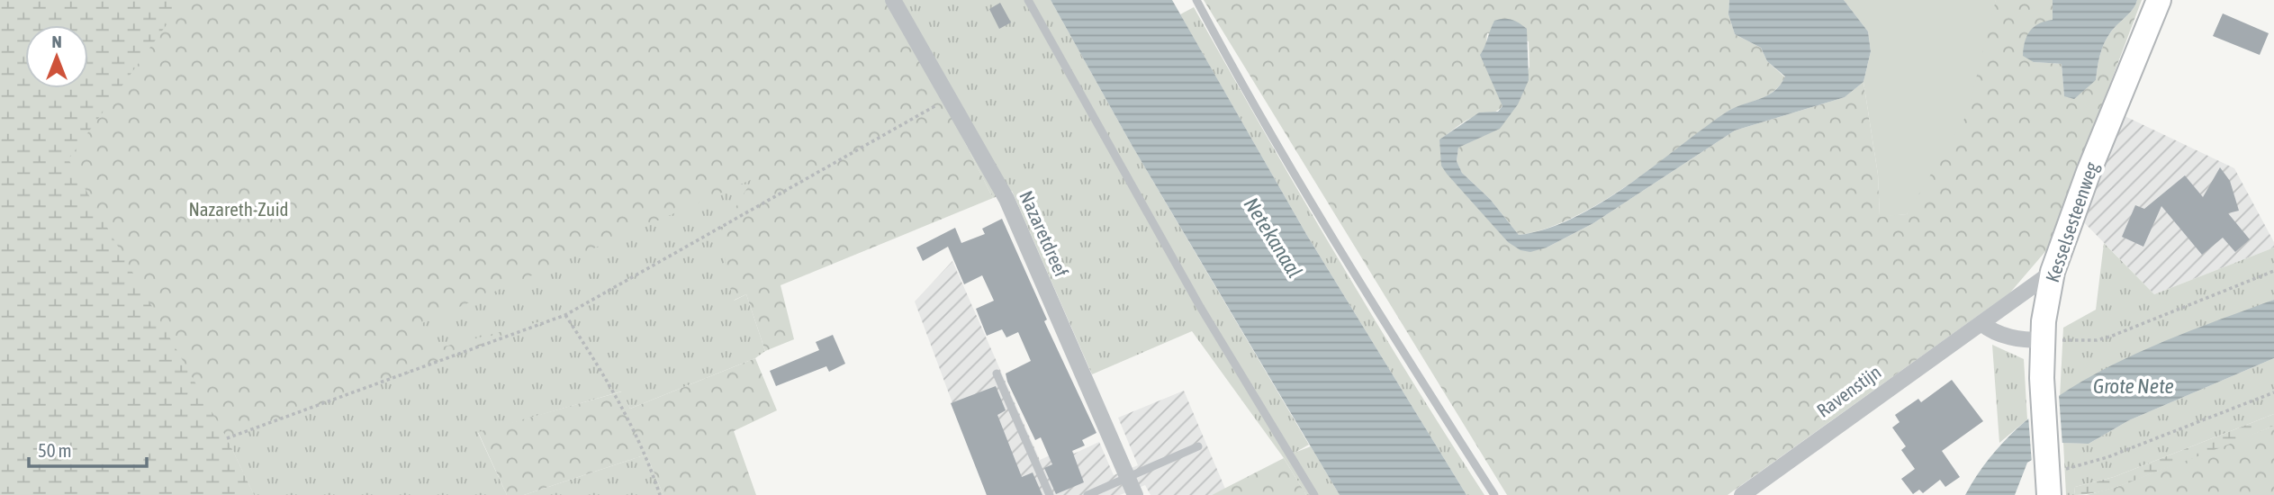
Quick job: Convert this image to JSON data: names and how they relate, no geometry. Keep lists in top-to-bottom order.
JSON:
{
  "streets": {
    "main road": ["Kesselsesteenweg"],
    "street": ["Nazaretdreef", "Ravenstijn"]
  },
  "crossings": [
    ["Kesselsesteenweg", "Ravenstijn"]
  ],
  "water": ["Netekanaal", "Grote Nete"],
  "parks": ["Nazareth-Zuid"],
  "scale_bar": "50 m",
  "north": "top"
}
